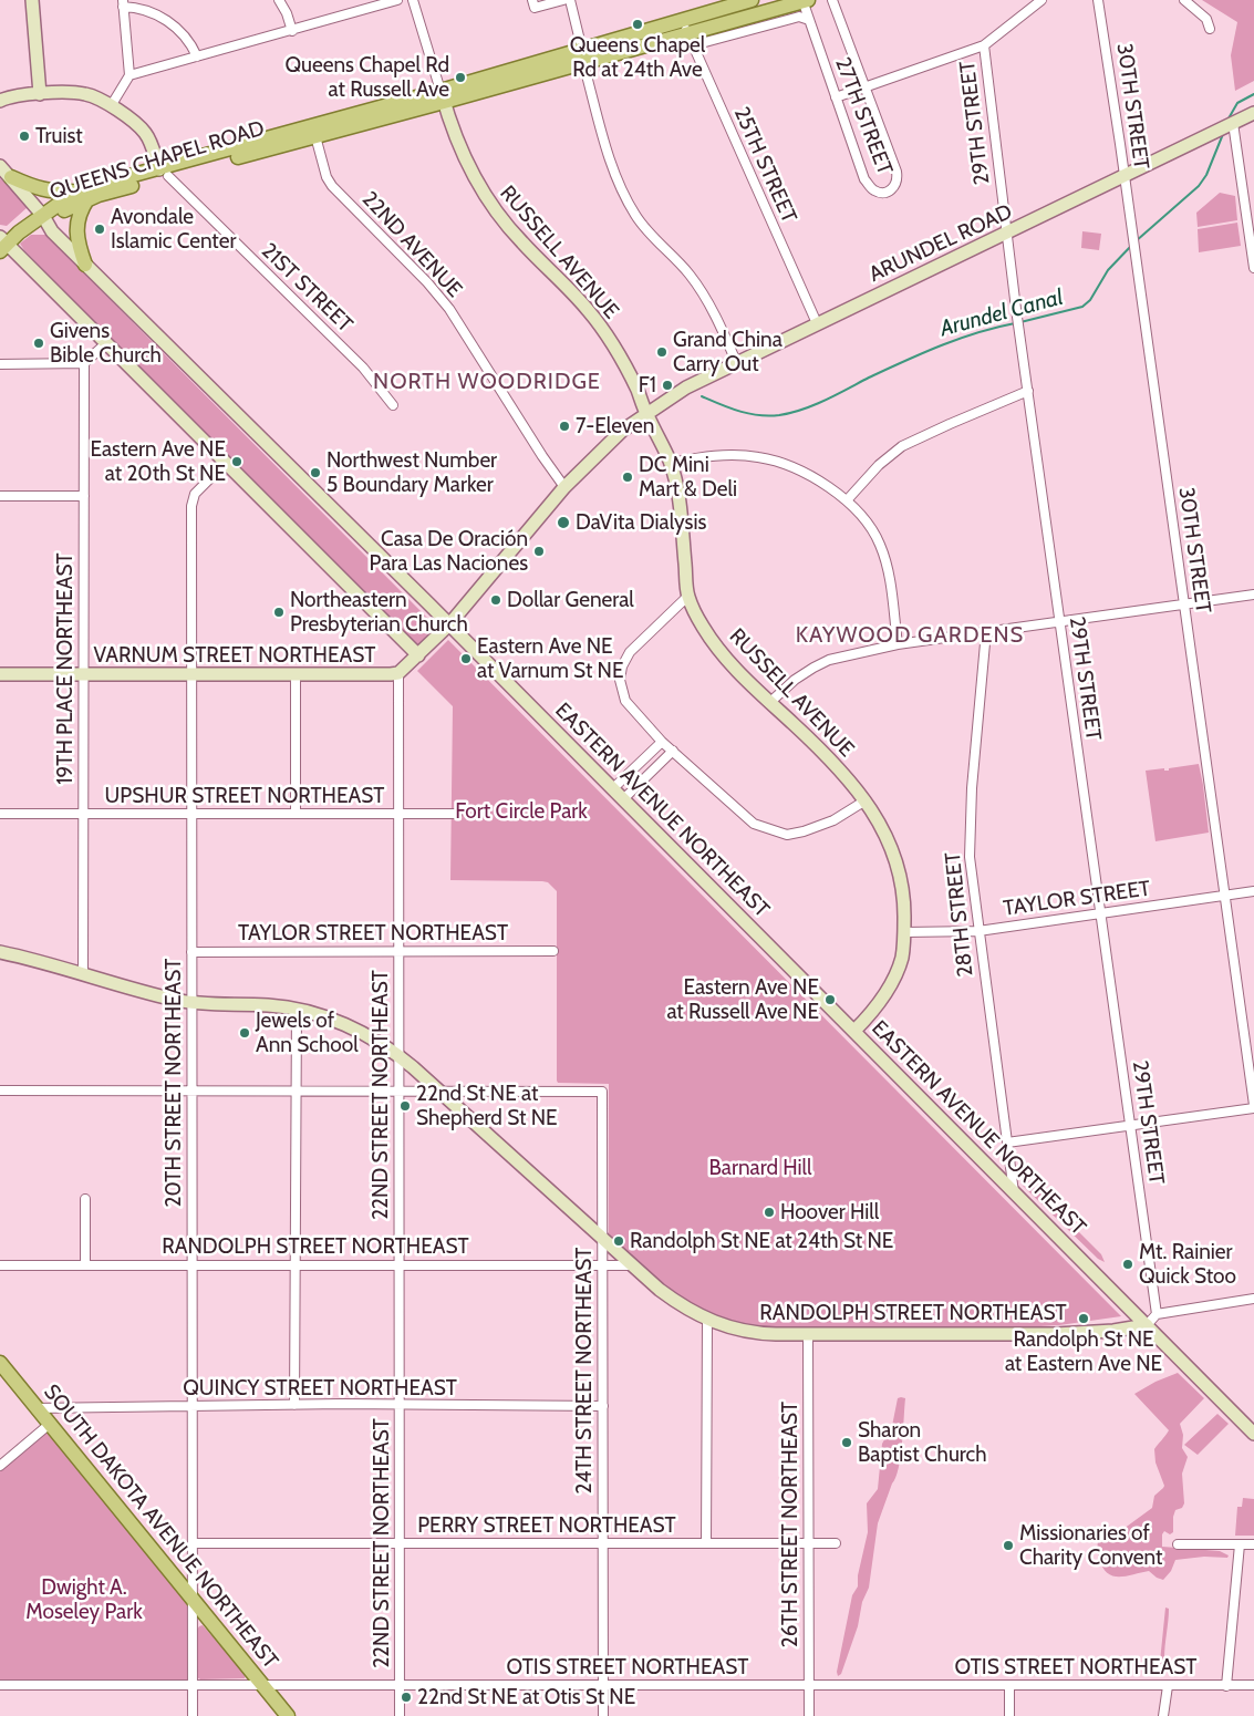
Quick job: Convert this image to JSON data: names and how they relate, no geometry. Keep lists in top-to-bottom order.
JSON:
{
  "streets": {
    "main road": ["QUEENS CHAPEL ROAD", "SOUTH DAKOTA AVENUE NORTHEAST"],
    "street": [
      "30TH STREET",
      "27TH STREET",
      "29TH STREET",
      "25TH STREET",
      "ARUNDEL ROAD",
      "22ND AVENUE",
      "RUSSELL AVENUE",
      "21ST STREET",
      "VARNUM STREET NORTHEAST",
      "19TH PLACE NORTHEAST",
      "UPSHUR STREET NORTHEAST",
      "EASTERN AVENUE NORTHEAST",
      "TAYLOR STREET",
      "28TH STREET",
      "TAYLOR STREET NORTHEAST",
      "20TH STREET NORTHEAST",
      "22ND STREET NORTHEAST",
      "RANDOLPH STREET NORTHEAST",
      "24TH STREET NORTHEAST",
      "QUINCY STREET NORTHEAST",
      "26TH STREET NORTHEAST",
      "PERRY STREET NORTHEAST",
      "OTIS STREET NORTHEAST"
    ]
  },
  "crossings": [
    ["30TH STREET", "ARUNDEL ROAD"],
    ["30TH STREET", "TAYLOR STREET"],
    ["27TH STREET", "QUEENS CHAPEL ROAD"],
    ["29TH STREET", "ARUNDEL ROAD"],
    ["29TH STREET", "TAYLOR STREET"],
    ["QUEENS CHAPEL ROAD", "25TH STREET"],
    ["QUEENS CHAPEL ROAD", "22ND AVENUE"],
    ["QUEENS CHAPEL ROAD", "RUSSELL AVENUE"],
    ["QUEENS CHAPEL ROAD", "21ST STREET"],
    ["QUEENS CHAPEL ROAD", "EASTERN AVENUE NORTHEAST"],
    ["25TH STREET", "ARUNDEL ROAD"],
    ["ARUNDEL ROAD", "22ND AVENUE"],
    ["ARUNDEL ROAD", "RUSSELL AVENUE"],
    ["ARUNDEL ROAD", "VARNUM STREET NORTHEAST"],
    ["22ND AVENUE", "VARNUM STREET NORTHEAST"],
    ["RUSSELL AVENUE", "EASTERN AVENUE NORTHEAST"],
    ["RUSSELL AVENUE", "TAYLOR STREET"],
    ["VARNUM STREET NORTHEAST", "19TH PLACE NORTHEAST"],
    ["VARNUM STREET NORTHEAST", "EASTERN AVENUE NORTHEAST"],
    ["VARNUM STREET NORTHEAST", "20TH STREET NORTHEAST"],
    ["VARNUM STREET NORTHEAST", "22ND STREET NORTHEAST"],
    ["19TH PLACE NORTHEAST", "UPSHUR STREET NORTHEAST"],
    ["19TH PLACE NORTHEAST", "RANDOLPH STREET NORTHEAST"],
    ["UPSHUR STREET NORTHEAST", "20TH STREET NORTHEAST"],
    ["UPSHUR STREET NORTHEAST", "22ND STREET NORTHEAST"],
    ["EASTERN AVENUE NORTHEAST", "28TH STREET"],
    ["EASTERN AVENUE NORTHEAST", "RANDOLPH STREET NORTHEAST"],
    ["TAYLOR STREET", "28TH STREET"],
    ["TAYLOR STREET NORTHEAST", "20TH STREET NORTHEAST"],
    ["TAYLOR STREET NORTHEAST", "22ND STREET NORTHEAST"],
    ["20TH STREET NORTHEAST", "RANDOLPH STREET NORTHEAST"],
    ["20TH STREET NORTHEAST", "QUINCY STREET NORTHEAST"],
    ["20TH STREET NORTHEAST", "PERRY STREET NORTHEAST"],
    ["20TH STREET NORTHEAST", "SOUTH DAKOTA AVENUE NORTHEAST"],
    ["20TH STREET NORTHEAST", "OTIS STREET NORTHEAST"],
    ["22ND STREET NORTHEAST", "RANDOLPH STREET NORTHEAST"],
    ["22ND STREET NORTHEAST", "QUINCY STREET NORTHEAST"],
    ["22ND STREET NORTHEAST", "PERRY STREET NORTHEAST"],
    ["22ND STREET NORTHEAST", "OTIS STREET NORTHEAST"],
    ["RANDOLPH STREET NORTHEAST", "24TH STREET NORTHEAST"],
    ["RANDOLPH STREET NORTHEAST", "26TH STREET NORTHEAST"],
    ["24TH STREET NORTHEAST", "QUINCY STREET NORTHEAST"],
    ["24TH STREET NORTHEAST", "PERRY STREET NORTHEAST"],
    ["24TH STREET NORTHEAST", "OTIS STREET NORTHEAST"],
    ["QUINCY STREET NORTHEAST", "SOUTH DAKOTA AVENUE NORTHEAST"],
    ["26TH STREET NORTHEAST", "PERRY STREET NORTHEAST"],
    ["26TH STREET NORTHEAST", "OTIS STREET NORTHEAST"],
    ["SOUTH DAKOTA AVENUE NORTHEAST", "OTIS STREET NORTHEAST"]
  ],
  "districts": ["NORTH WOODRIDGE", "KAYWOOD GARDENS"],
  "water": ["Arundel Canal"],
  "parks": ["Fort Circle Park", "Barnard Hill", "Dwight A. Moseley Park"],
  "places": [
    "Queens Chapel Rd at 24th Ave",
    "Queens Chapel Rd at Russell Ave",
    "Truist",
    "Avondale Islamic Center",
    "Givens Bible Church",
    "Grand China Carry Out",
    "F1",
    "7-Eleven",
    "Eastern Ave NE at 20th St NE",
    "Northwest Number 5 Boundary Marker",
    "DC Mini Mart & Deli",
    "DaVita Dialysis",
    "Casa De Oración Para Las Naciones",
    "Dollar General",
    "Northeastern Presbyterian Church",
    "Eastern Ave NE at Varnum St NE",
    "Eastern Ave NE at Russell Ave NE",
    "Jewels of Ann School",
    "22nd St NE at Shepherd St NE",
    "Hoover Hill",
    "Randolph St NE at 24th St NE",
    "Mt. Rainier Quick Stoo",
    "Randolph St NE at Eastern Ave NE",
    "Sharon Baptist Church",
    "Missionaries of Charity Convent",
    "22nd St NE at Otis St NE"
  ]
}
